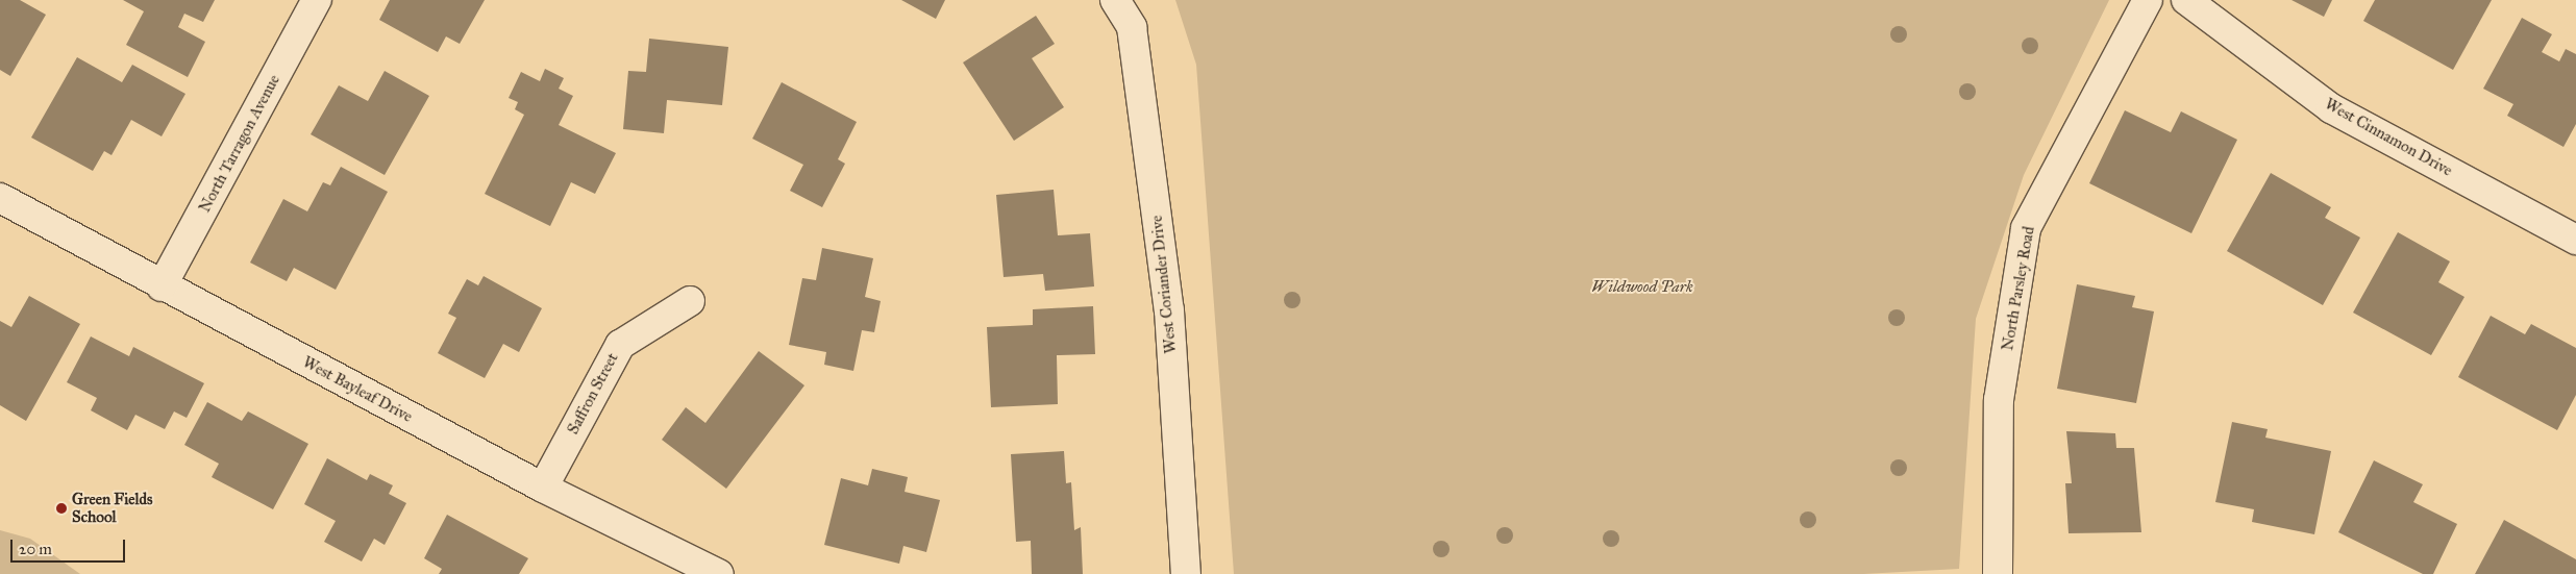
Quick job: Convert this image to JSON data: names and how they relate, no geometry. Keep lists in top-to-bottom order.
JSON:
{
  "streets": {
    "street": [
      "West Cinnamon Drive",
      "North Tarragon Avenue",
      "West Coriander Drive",
      "North Parsley Road",
      "West Bayleaf Drive",
      "Saffron Street"
    ]
  },
  "crossings": [
    ["North Tarragon Avenue", "West Bayleaf Drive"],
    ["West Bayleaf Drive", "Saffron Street"]
  ],
  "parks": ["Wildwood Park"],
  "places": ["Green Fields School"],
  "scale_bar": "20 m"
}
